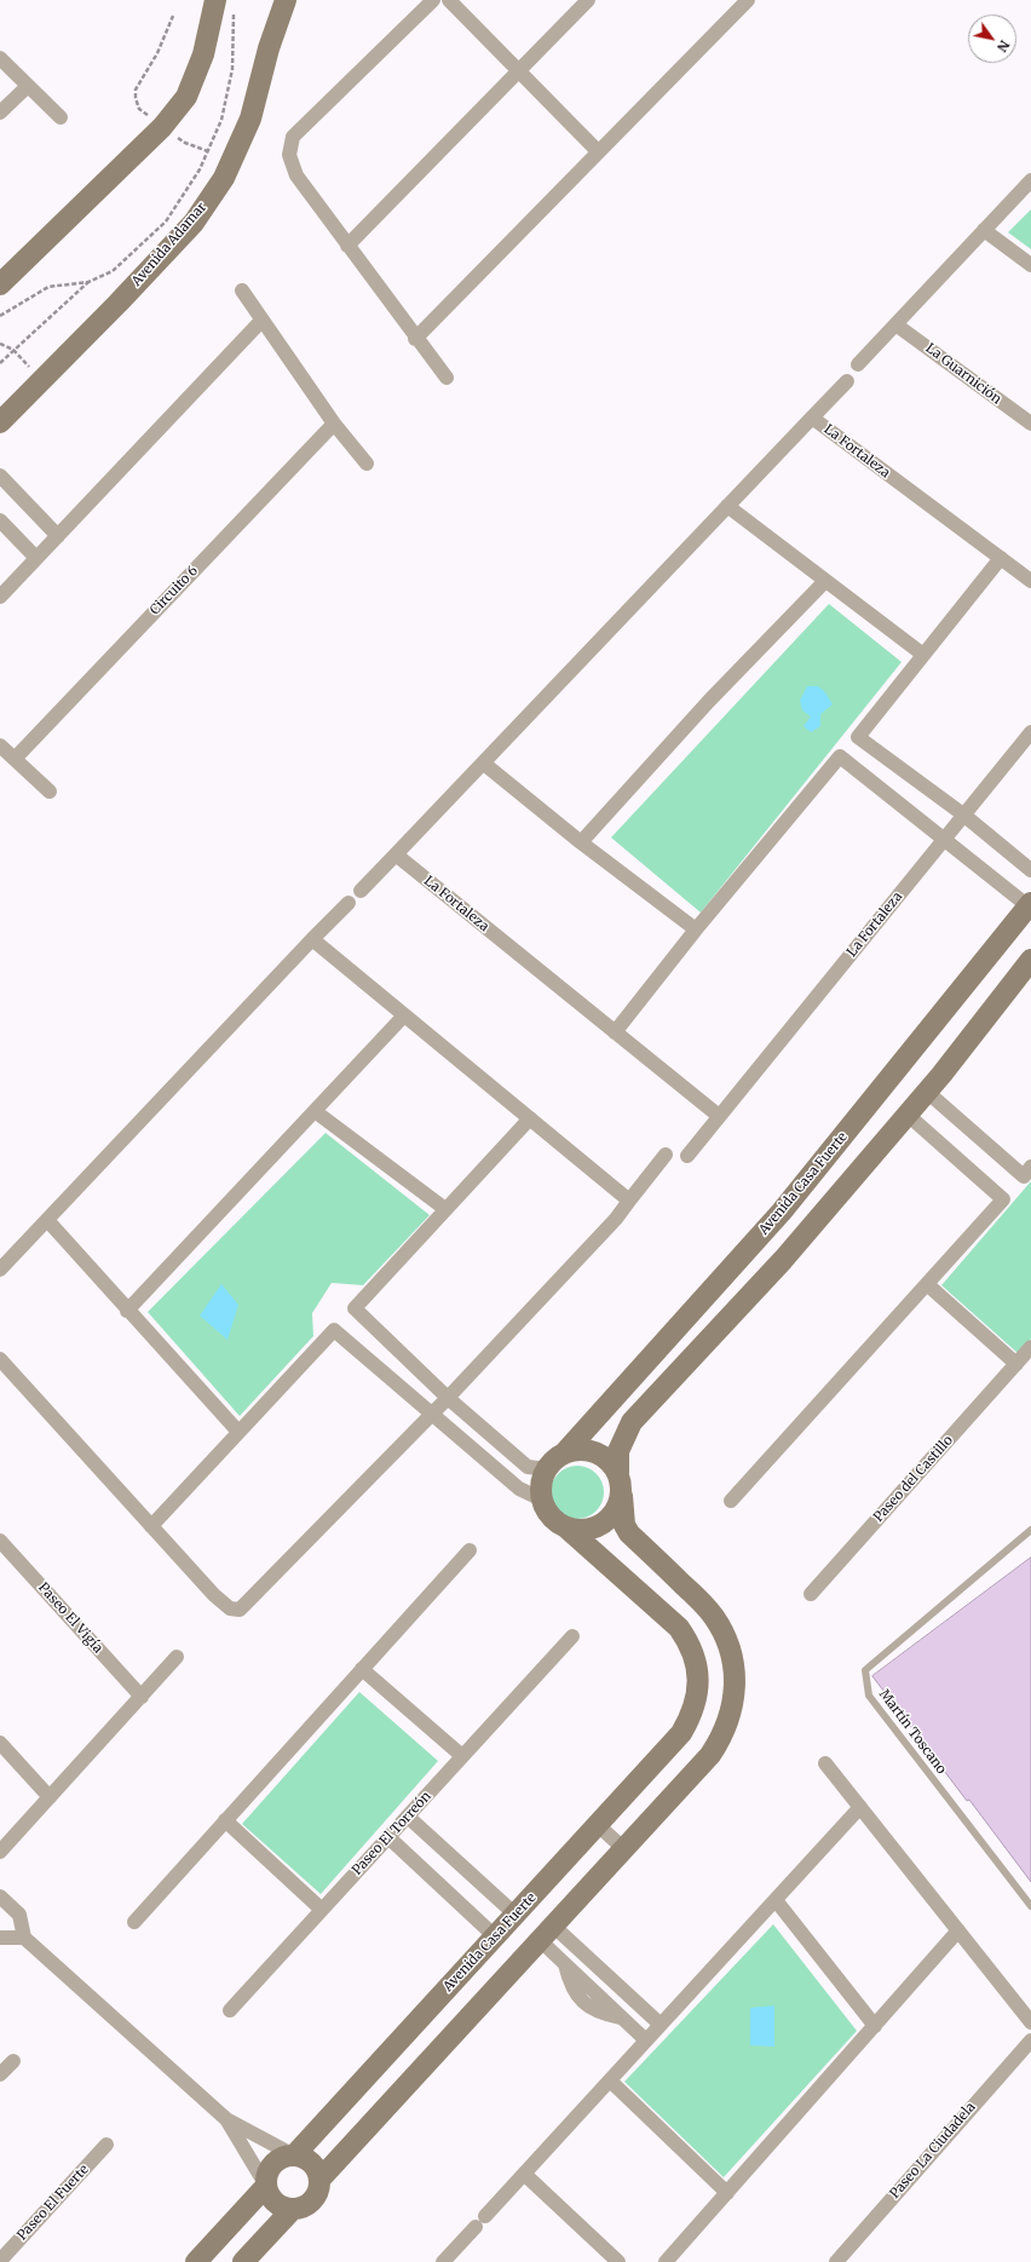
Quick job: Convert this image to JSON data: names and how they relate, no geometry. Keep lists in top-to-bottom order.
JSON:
{
  "streets": {
    "street": [
      "Avenida Adamar",
      "La Guarnición",
      "La Fortaleza",
      "Circuito 6",
      "Avenida Casa Fuerte",
      "Paseo del Castillo",
      "Paseo El Vigía",
      "Paseo El Torreón",
      "Paseo La Ciudadela",
      "Paseo El Fuerte"
    ],
    "lane": ["Martín Toscano"]
  },
  "north": "bottom right"
}
